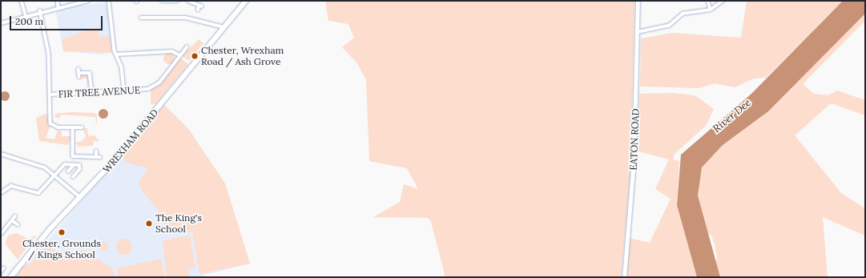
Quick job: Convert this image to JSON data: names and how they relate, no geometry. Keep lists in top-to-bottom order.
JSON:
{
  "streets": {
    "highway": ["WREXHAM ROAD"],
    "street": ["FIR TREE AVENUE", "EATON ROAD"]
  },
  "water": ["River Dee"],
  "places": ["Chester, Wrexham Road / Ash Grove", "The King's School", "Chester, Grounds / Kings School"],
  "scale_bar": "200 m"
}
